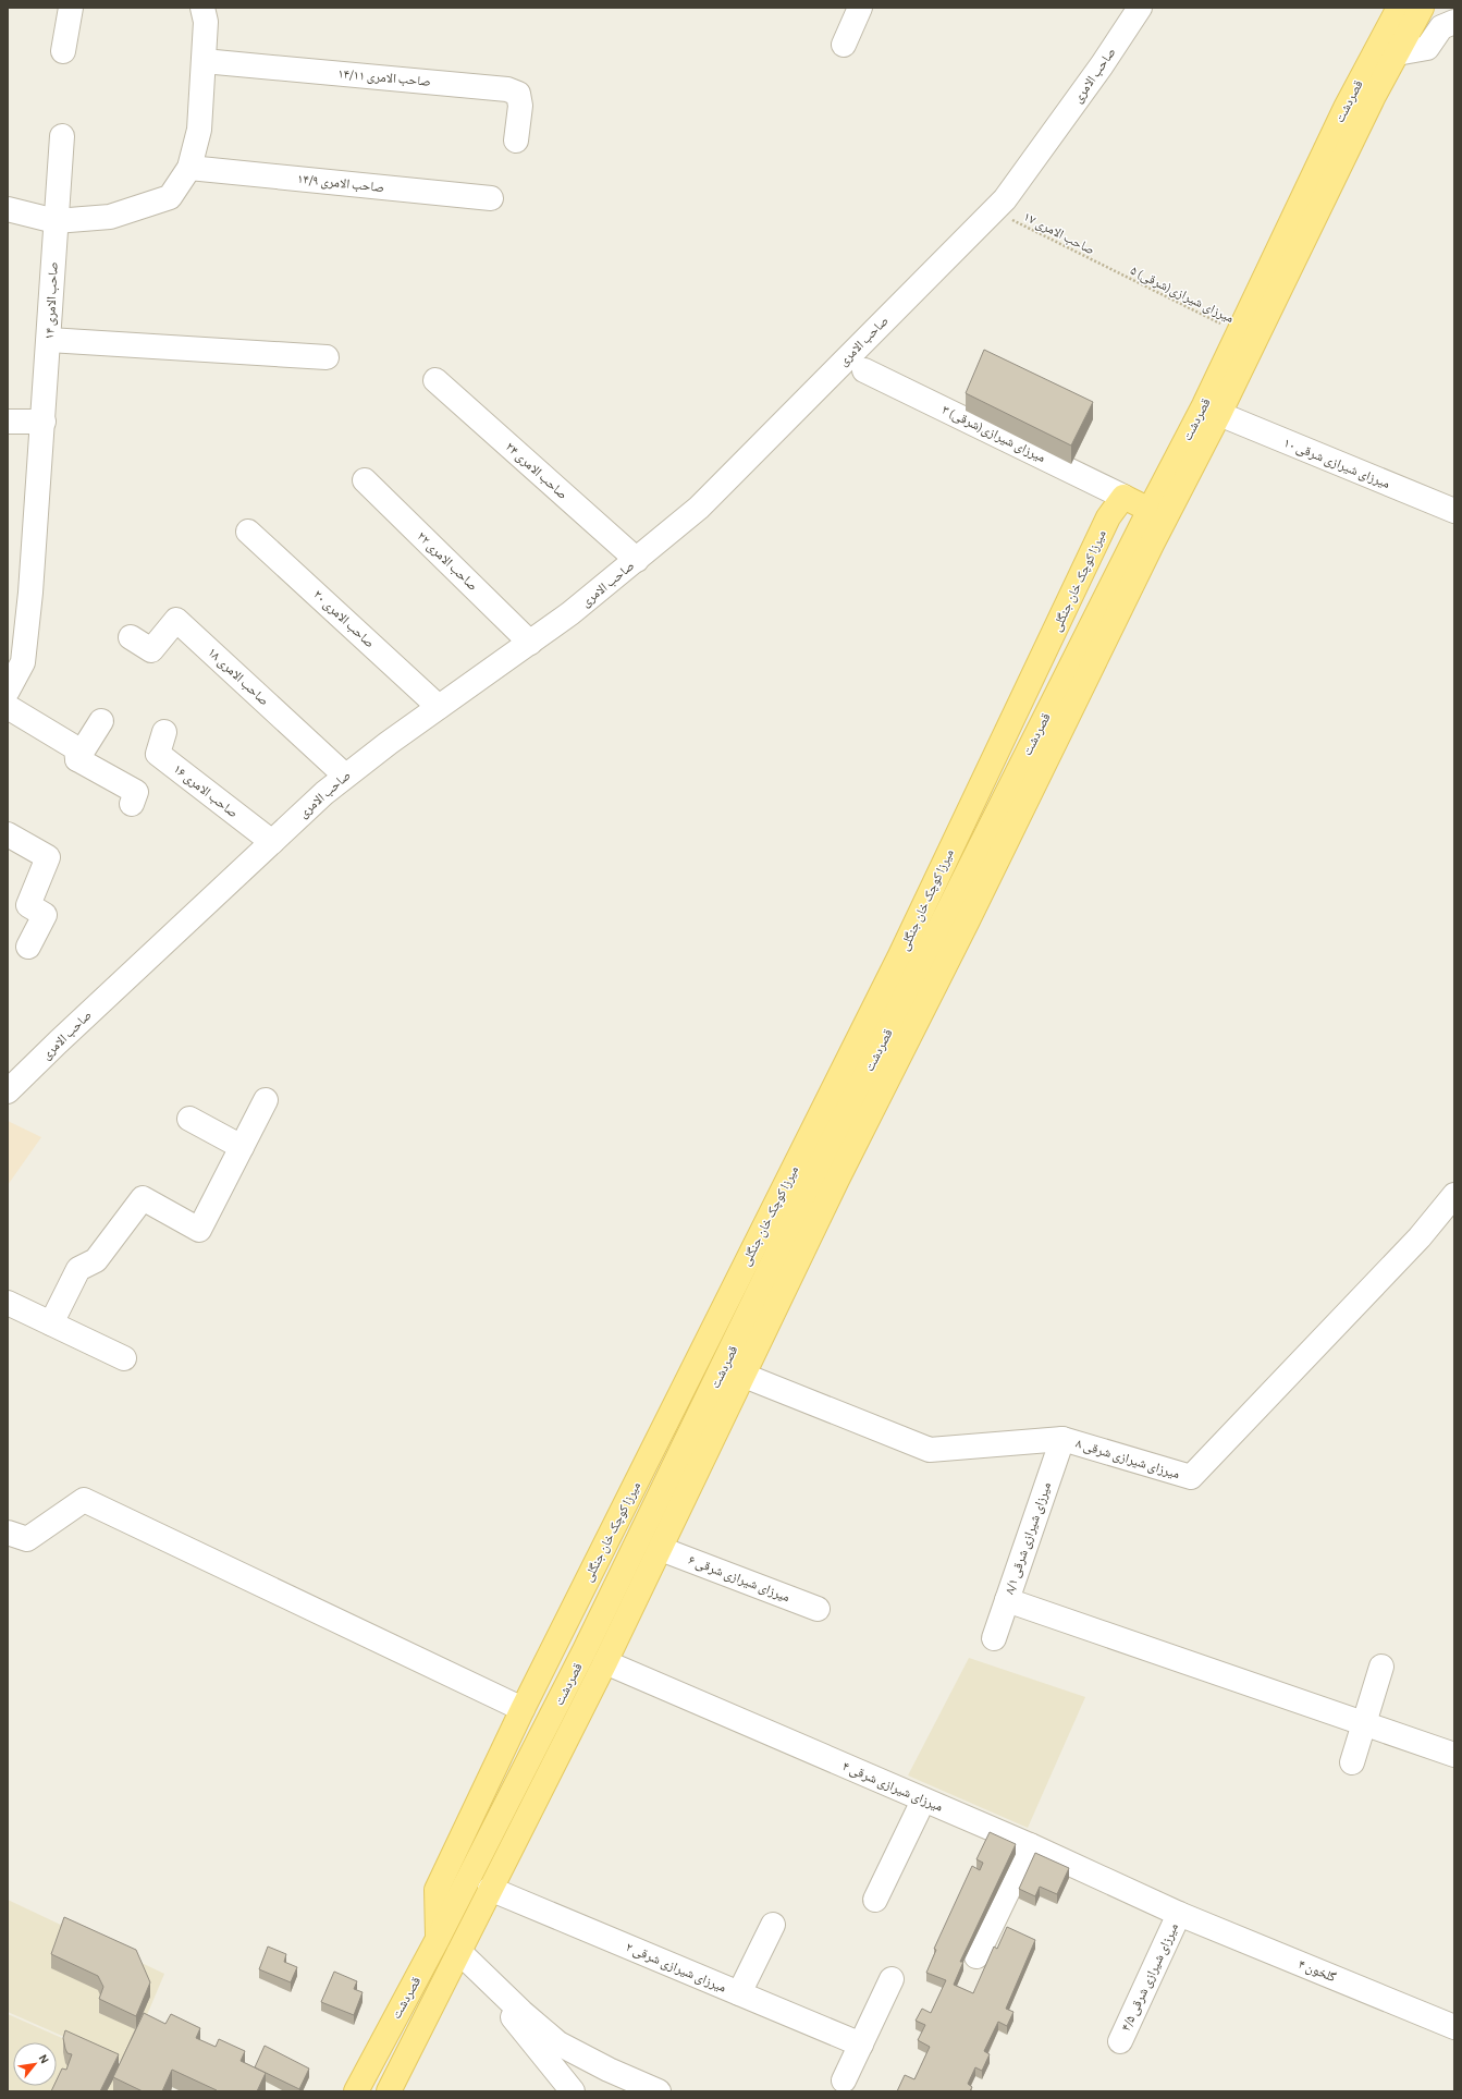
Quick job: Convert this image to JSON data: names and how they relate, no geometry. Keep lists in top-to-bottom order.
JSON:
{
  "streets": {
    "main road": ["قصردشت", "میرزا کوچک خان جنگلی"],
    "street": [
      "صاحب الامری",
      "۱۴/۱۱ صاحب الامری",
      "۱۴/۹ صاحب الامری",
      "۱۴ صاحب الامری",
      "۳ میرزای شیرازی(شرقی)",
      "۱۰ میرزای شیرازی شرقی",
      "۲۴ صاحب الامری",
      "۲۲ صاحب الامری",
      "۲۰ صاحب الامری",
      "۱۸ صاحب الامری",
      "۱۶ صاحب الامری",
      "۸ میرزای شیرازی شرقی",
      "۸/۱ میرزای شیرازی شرقی",
      "۶ میرزای شیرازی شرقی",
      "۴ میرزای شیرازی شرقی",
      "۲ میرزای شیرازی شرقی",
      "۴ گلخون",
      "۴/۵ میرزای شیرازی شرقی"
    ],
    "path": ["۱۷ صاحب الامری", "۵ میرزای شیرازی(شرقی)"]
  },
  "crossings": [
    ["صاحب الامری", "۱۷ صاحب الامری"],
    ["صاحب الامری", "۲۴ صاحب الامری"],
    ["صاحب الامری", "۲۲ صاحب الامری"],
    ["صاحب الامری", "۲۰ صاحب الامری"],
    ["صاحب الامری", "۱۸ صاحب الامری"],
    ["صاحب الامری", "۱۶ صاحب الامری"],
    ["قصردشت", "۵ میرزای شیرازی(شرقی)"],
    ["قصردشت", "۱۰ میرزای شیرازی شرقی"],
    ["قصردشت", "میرزا کوچک خان جنگلی"],
    ["قصردشت", "۸ میرزای شیرازی شرقی"],
    ["قصردشت", "۶ میرزای شیرازی شرقی"],
    ["قصردشت", "۴ میرزای شیرازی شرقی"],
    ["قصردشت", "۲ میرزای شیرازی شرقی"],
    ["۱۷ صاحب الامری", "۵ میرزای شیرازی(شرقی)"],
    ["۳ میرزای شیرازی(شرقی)", "میرزا کوچک خان جنگلی"],
    ["۸ میرزای شیرازی شرقی", "۸/۱ میرزای شیرازی شرقی"],
    ["۴ میرزای شیرازی شرقی", "۴ گلخون"],
    ["۴ میرزای شیرازی شرقی", "۴/۵ میرزای شیرازی شرقی"],
    ["۴ گلخون", "۴/۵ میرزای شیرازی شرقی"]
  ],
  "north": "top right"
}
